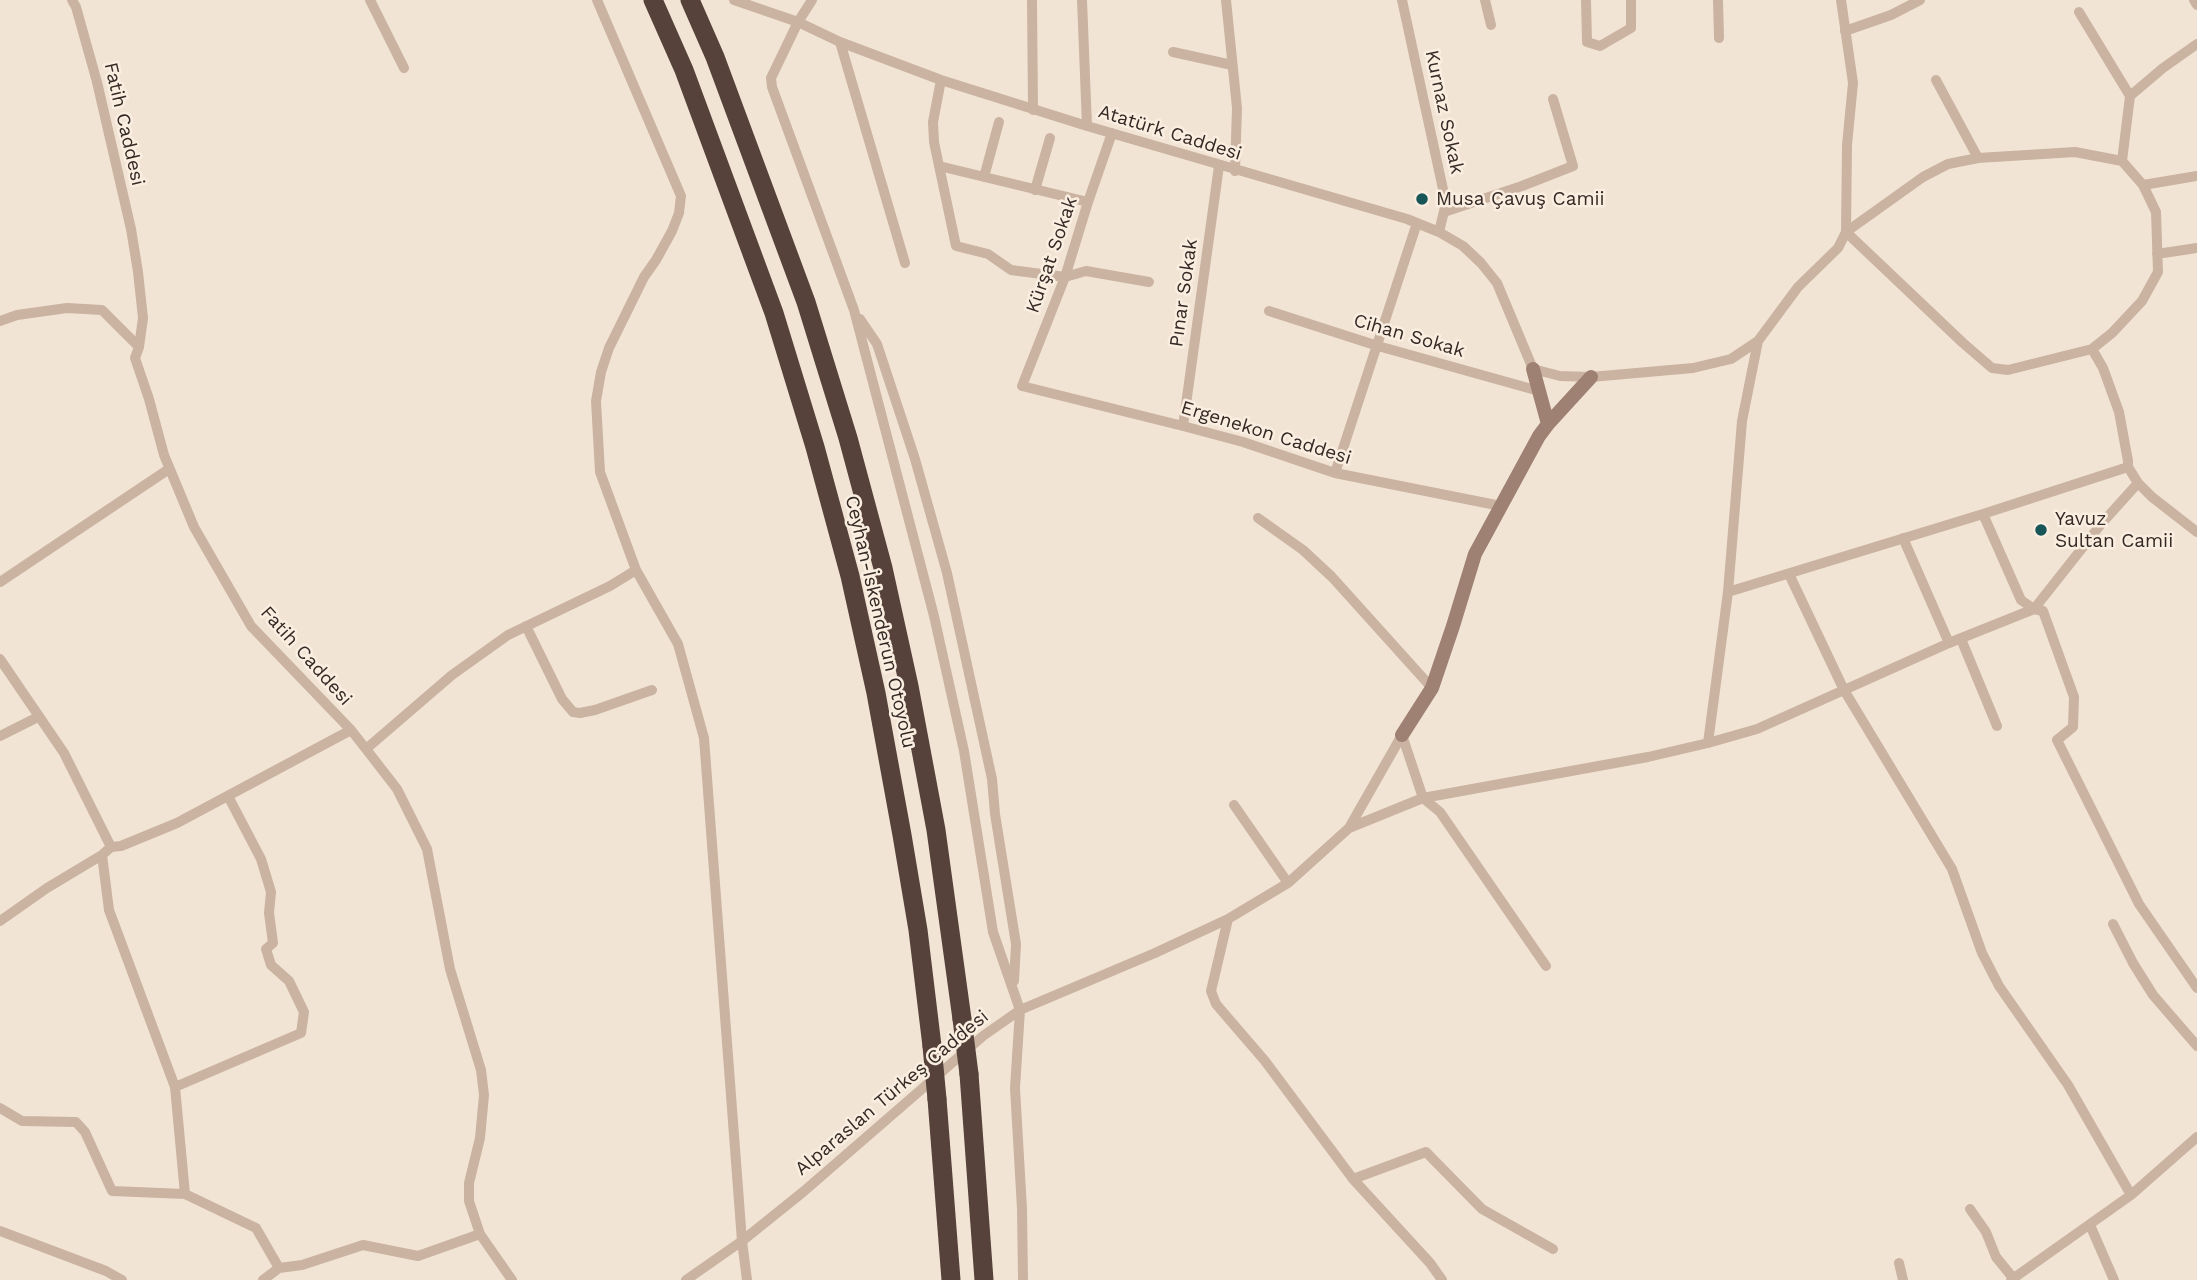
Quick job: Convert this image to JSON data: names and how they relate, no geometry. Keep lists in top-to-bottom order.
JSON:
{
  "streets": {
    "highway": ["Ceyhan-İskenderun Otoyolu"],
    "street": [
      "Kurnaz Sokak",
      "Fatih Caddesi",
      "Atatürk Caddesi",
      "Kürşat Sokak",
      "Pınar Sokak",
      "Cihan Sokak",
      "Ergenekon Caddesi",
      "Alparaslan Türkeş Caddesi"
    ]
  },
  "crossings": [
    ["Kurnaz Sokak", "Atatürk Caddesi"],
    ["Atatürk Caddesi", "Kürşat Sokak"],
    ["Atatürk Caddesi", "Pınar Sokak"],
    ["Kürşat Sokak", "Ergenekon Caddesi"],
    ["Pınar Sokak", "Ergenekon Caddesi"]
  ],
  "places": ["Musa Çavuş Camii", "Yavuz Sultan Camii"]
}
